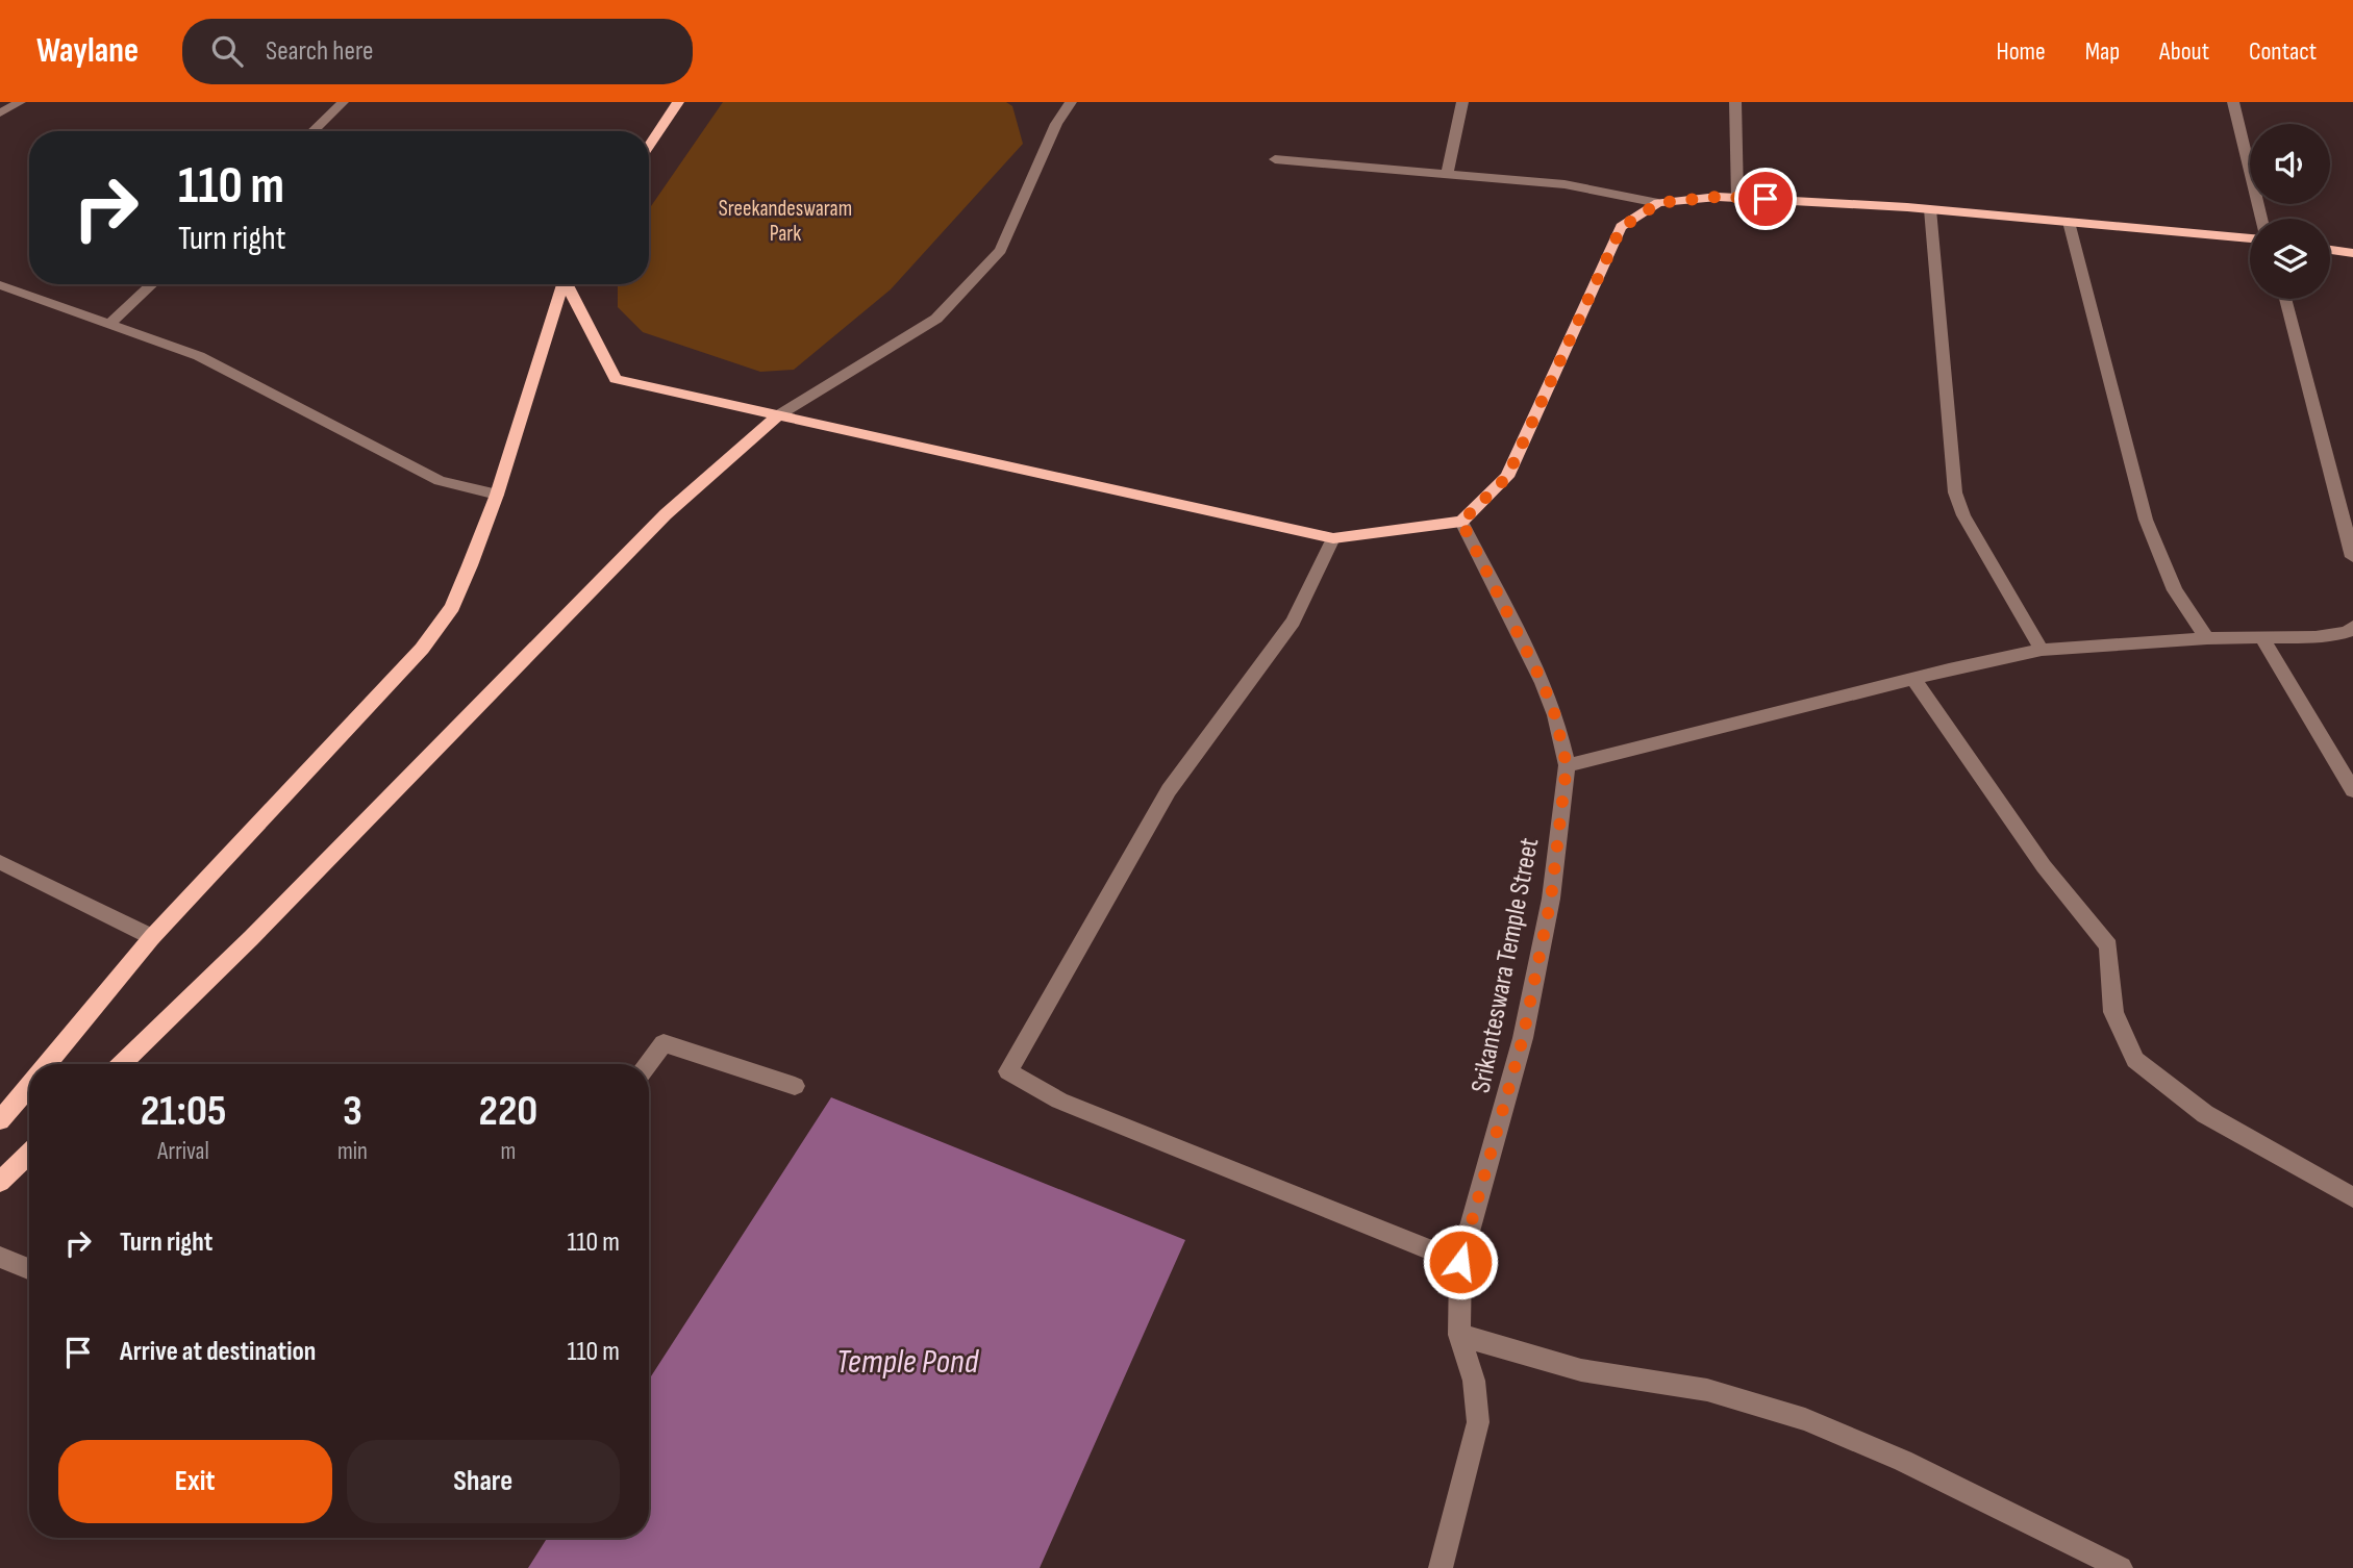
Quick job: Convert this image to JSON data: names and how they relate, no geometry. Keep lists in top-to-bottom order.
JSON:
{
  "streets": {
    "street": ["Srikanteswara Temple Street"]
  },
  "water": ["Temple Pond"],
  "parks": ["Sreekandeswaram Park"],
  "page": {
    "header": "Waylane",
    "search": "Search here",
    "nav": [
      "Home",
      "Map",
      "About",
      "Contact"
    ],
    "turn": ["110 m", "Turn right"],
    "eta": [
      "21:05",
      "Arrival",
      "3",
      "min",
      "220",
      "m"
    ],
    "list": [
      {
        "name": "Turn right",
        "value": "110 m"
      },
      {
        "name": "Arrive at destination",
        "value": "110 m"
      }
    ],
    "buttons": ["Exit", "Share"]
  }
}
